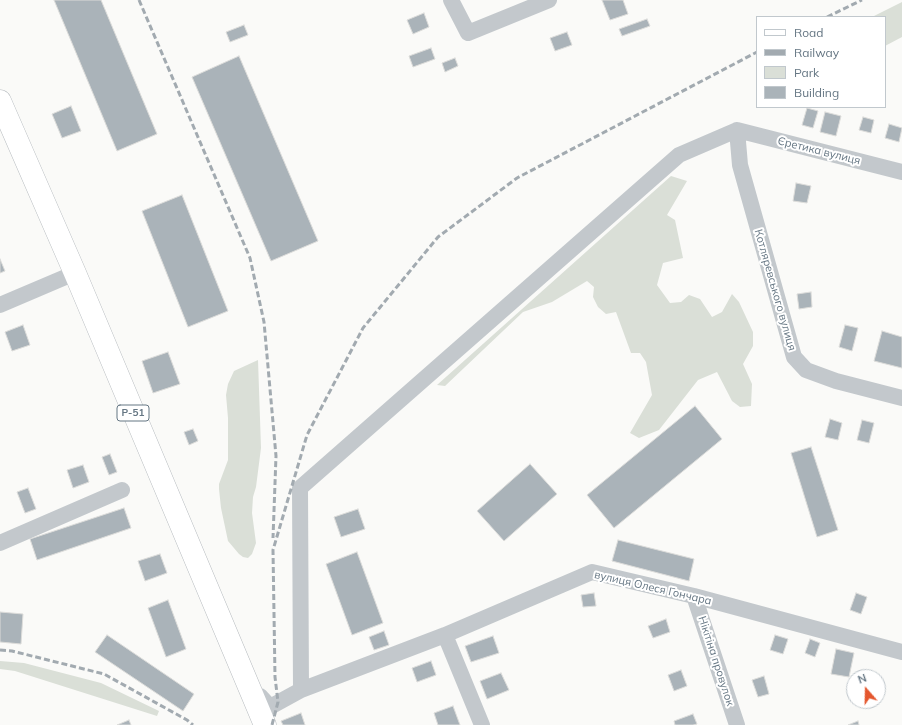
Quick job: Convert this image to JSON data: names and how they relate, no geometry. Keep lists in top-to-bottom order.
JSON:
{
  "streets": {
    "main road": ["Р-51"],
    "street": [
      "Єретика вулиця",
      "Котляревського вулиця",
      "вулиця Олеся Гончара",
      "Нікітіна провулок"
    ]
  },
  "crossings": [
    ["Єретика вулиця", "Котляревського вулиця"],
    ["вулиця Олеся Гончара", "Нікітіна провулок"]
  ],
  "legend": [
    "Road",
    "Railway",
    "Park",
    "Building"
  ],
  "north": "top"
}
